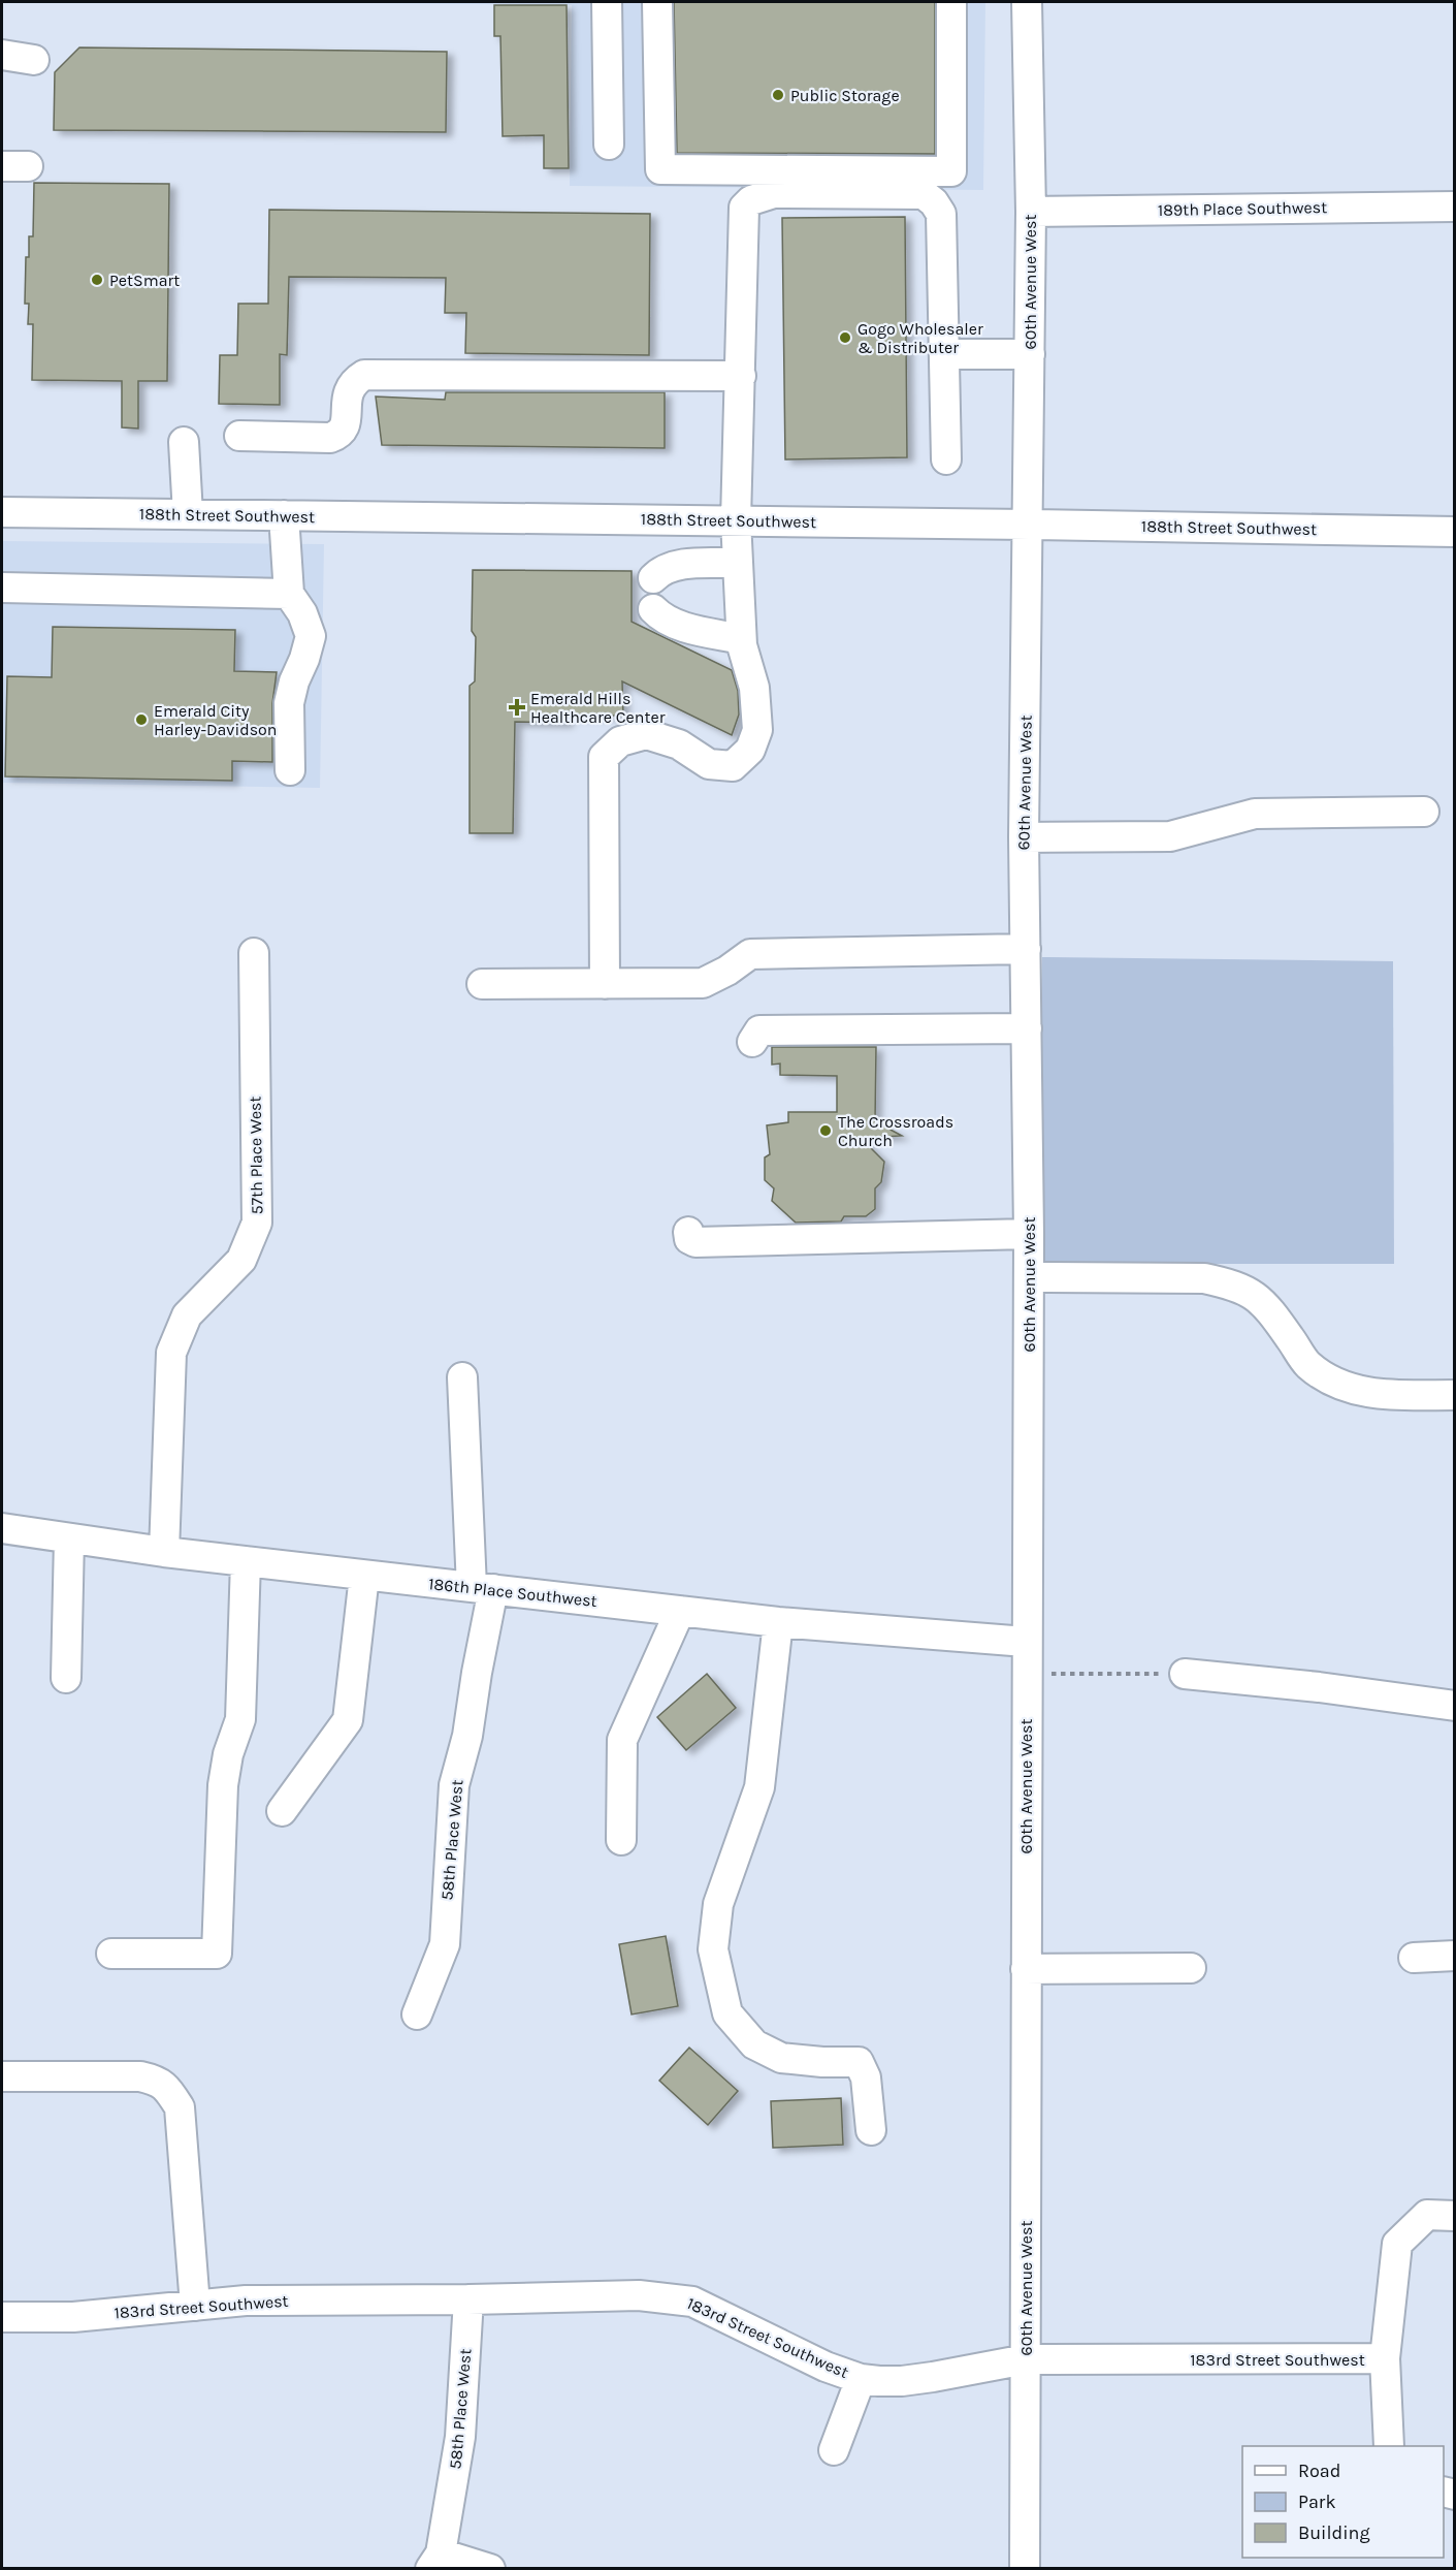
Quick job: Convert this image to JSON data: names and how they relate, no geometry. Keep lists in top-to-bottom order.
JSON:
{
  "streets": {
    "street": [
      "189th Place Southwest",
      "60th Avenue West",
      "188th Street Southwest",
      "57th Place West",
      "186th Place Southwest",
      "58th Place West",
      "183rd Street Southwest"
    ]
  },
  "crossings": [
    ["189th Place Southwest", "60th Avenue West"],
    ["60th Avenue West", "188th Street Southwest"],
    ["60th Avenue West", "186th Place Southwest"],
    ["60th Avenue West", "183rd Street Southwest"],
    ["57th Place West", "186th Place Southwest"],
    ["186th Place Southwest", "58th Place West"],
    ["58th Place West", "183rd Street Southwest"]
  ],
  "places": {
    "other": [
      "Public Storage",
      "PetSmart",
      "Gogo Wholesaler & Distributer",
      "Emerald City Harley-Davidson",
      "The Crossroads Church"
    ],
    "health": ["Emerald Hills Healthcare Center"]
  },
  "legend": ["Road", "Park", "Building"]
}
